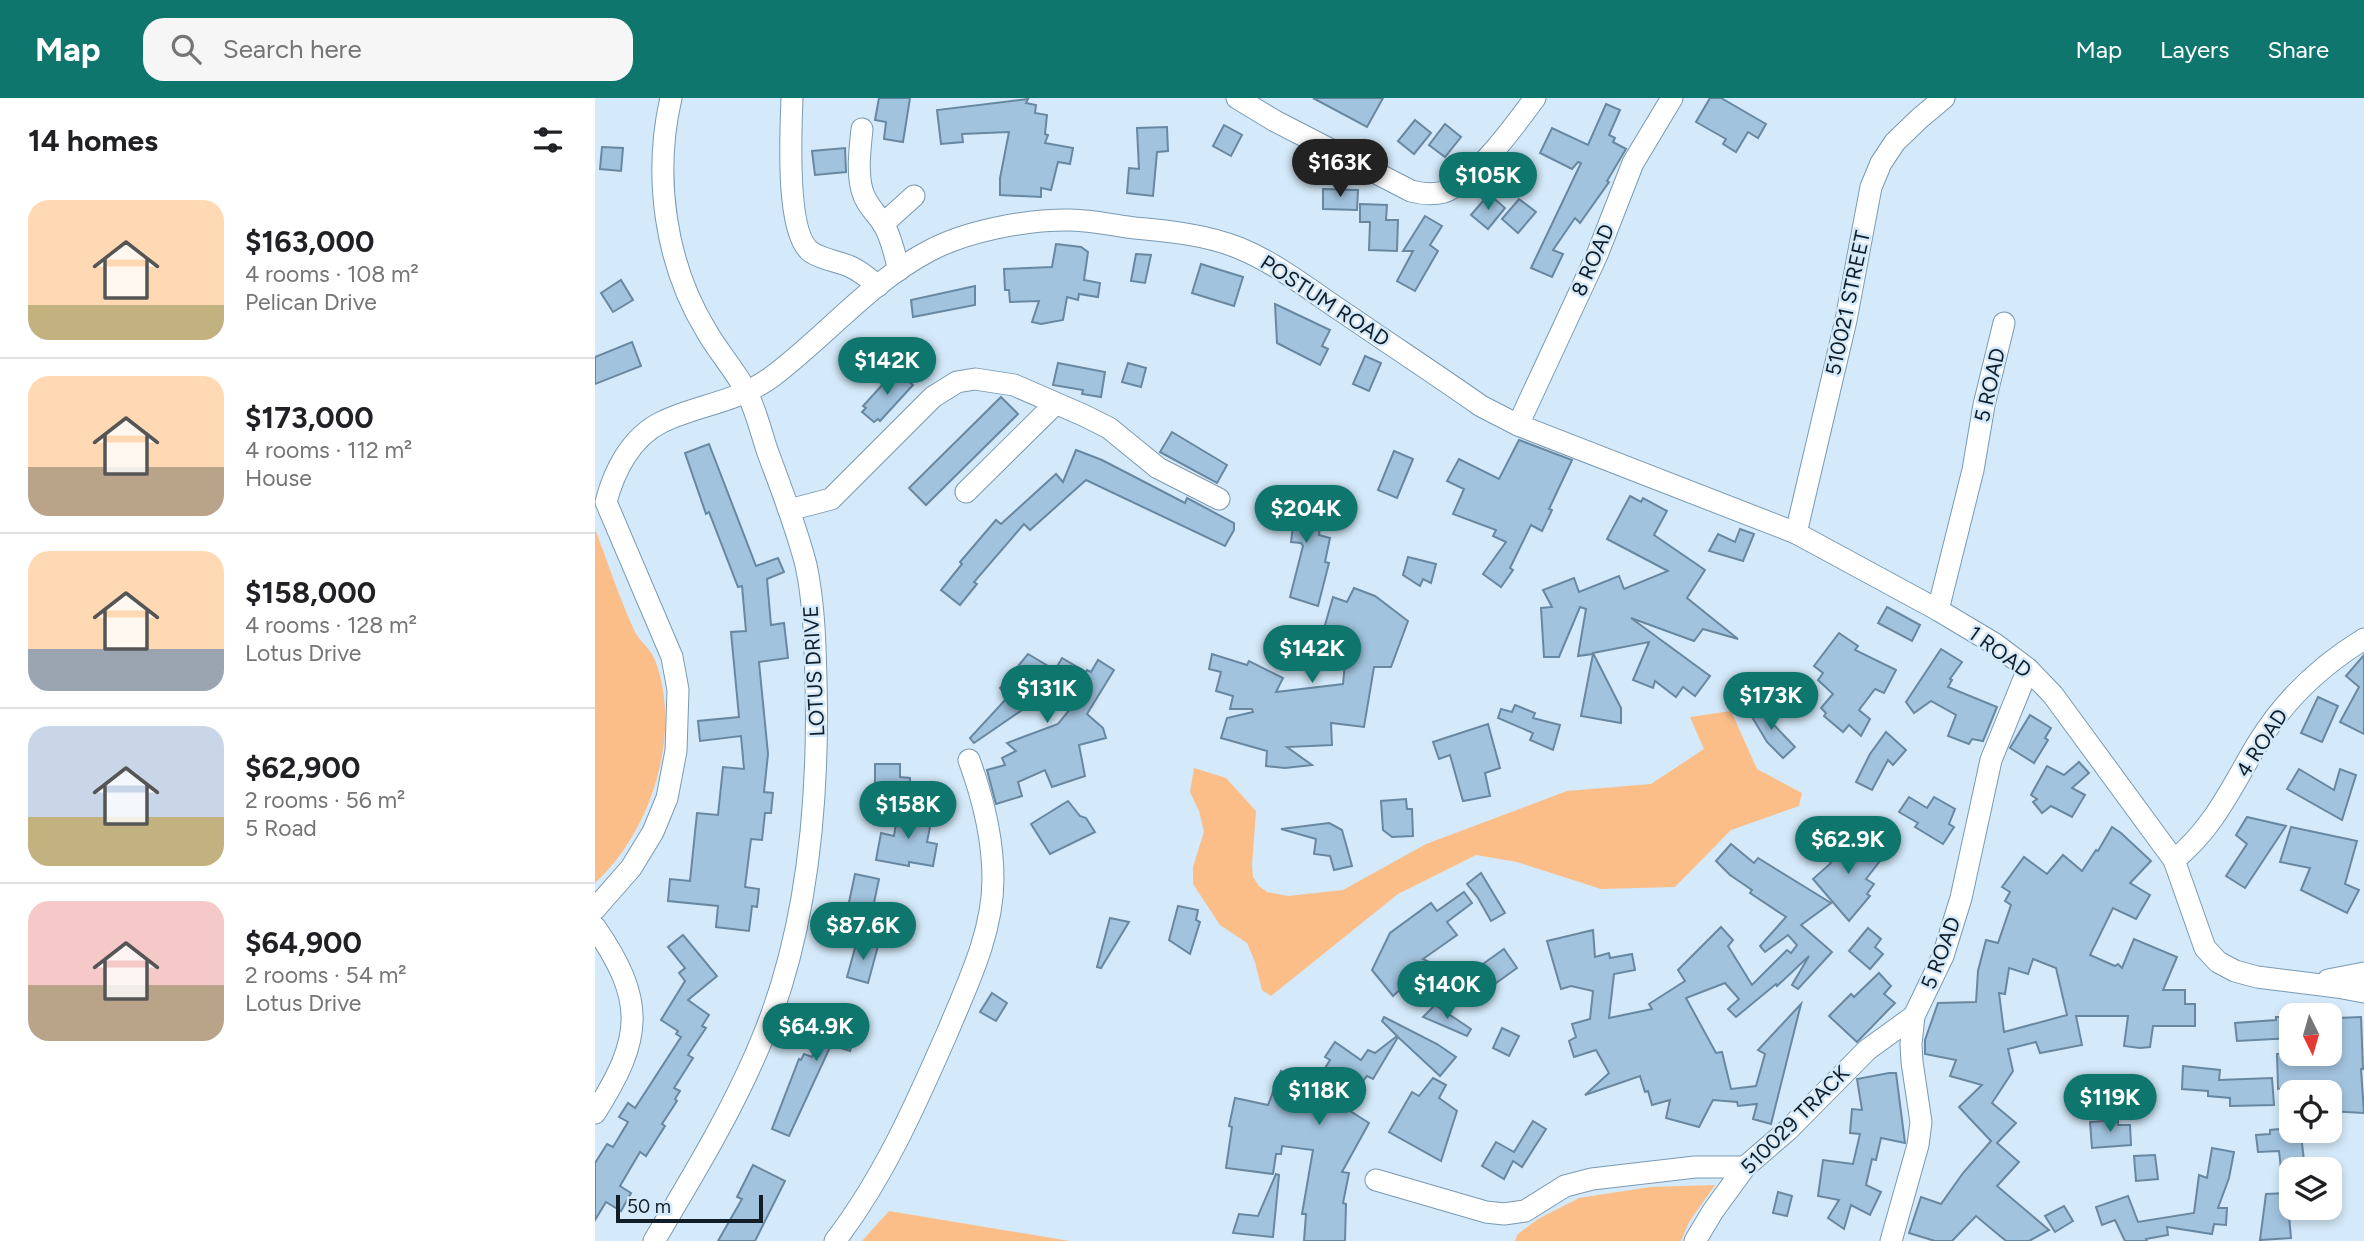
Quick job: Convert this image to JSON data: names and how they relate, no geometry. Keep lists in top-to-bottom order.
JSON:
{
  "streets": {
    "street": [
      "8 ROAD",
      "POSTUM ROAD",
      "510021 STREET",
      "5 ROAD",
      "1 ROAD",
      "LOTUS DRIVE",
      "4 ROAD",
      "510029 TRACK"
    ]
  },
  "crossings": [
    ["8 ROAD", "POSTUM ROAD"],
    ["8 ROAD", "1 ROAD"],
    ["POSTUM ROAD", "1 ROAD"],
    ["POSTUM ROAD", "LOTUS DRIVE"],
    ["510021 STREET", "1 ROAD"],
    ["5 ROAD", "1 ROAD"],
    ["5 ROAD", "510029 TRACK"],
    ["1 ROAD", "4 ROAD"]
  ],
  "scale_bar": "50 m",
  "north": "bottom",
  "page": {
    "header": "Map",
    "search": "Search here",
    "nav": ["Map", "Layers", "Share"],
    "heading": "14 homes",
    "price": [
      "$163K",
      "$105K",
      "$142K",
      "$204K",
      "$142K",
      "$131K",
      "$173K",
      "$158K",
      "$62.9K",
      "$87.6K",
      "$140K",
      "$64.9K",
      "$118K",
      "$119K"
    ],
    "list": [
      {
        "name": "$163,000",
        "note": "4 rooms · 108 m² · Pelican Drive"
      },
      {
        "name": "$173,000",
        "note": "4 rooms · 112 m² · House"
      },
      {
        "name": "$158,000",
        "note": "4 rooms · 128 m² · Lotus Drive"
      },
      {
        "name": "$62,900",
        "note": "2 rooms · 56 m² · 5 Road"
      },
      {
        "name": "$64,900",
        "note": "2 rooms · 54 m² · Lotus Drive"
      }
    ],
    "scale": "50 m"
  }
}
